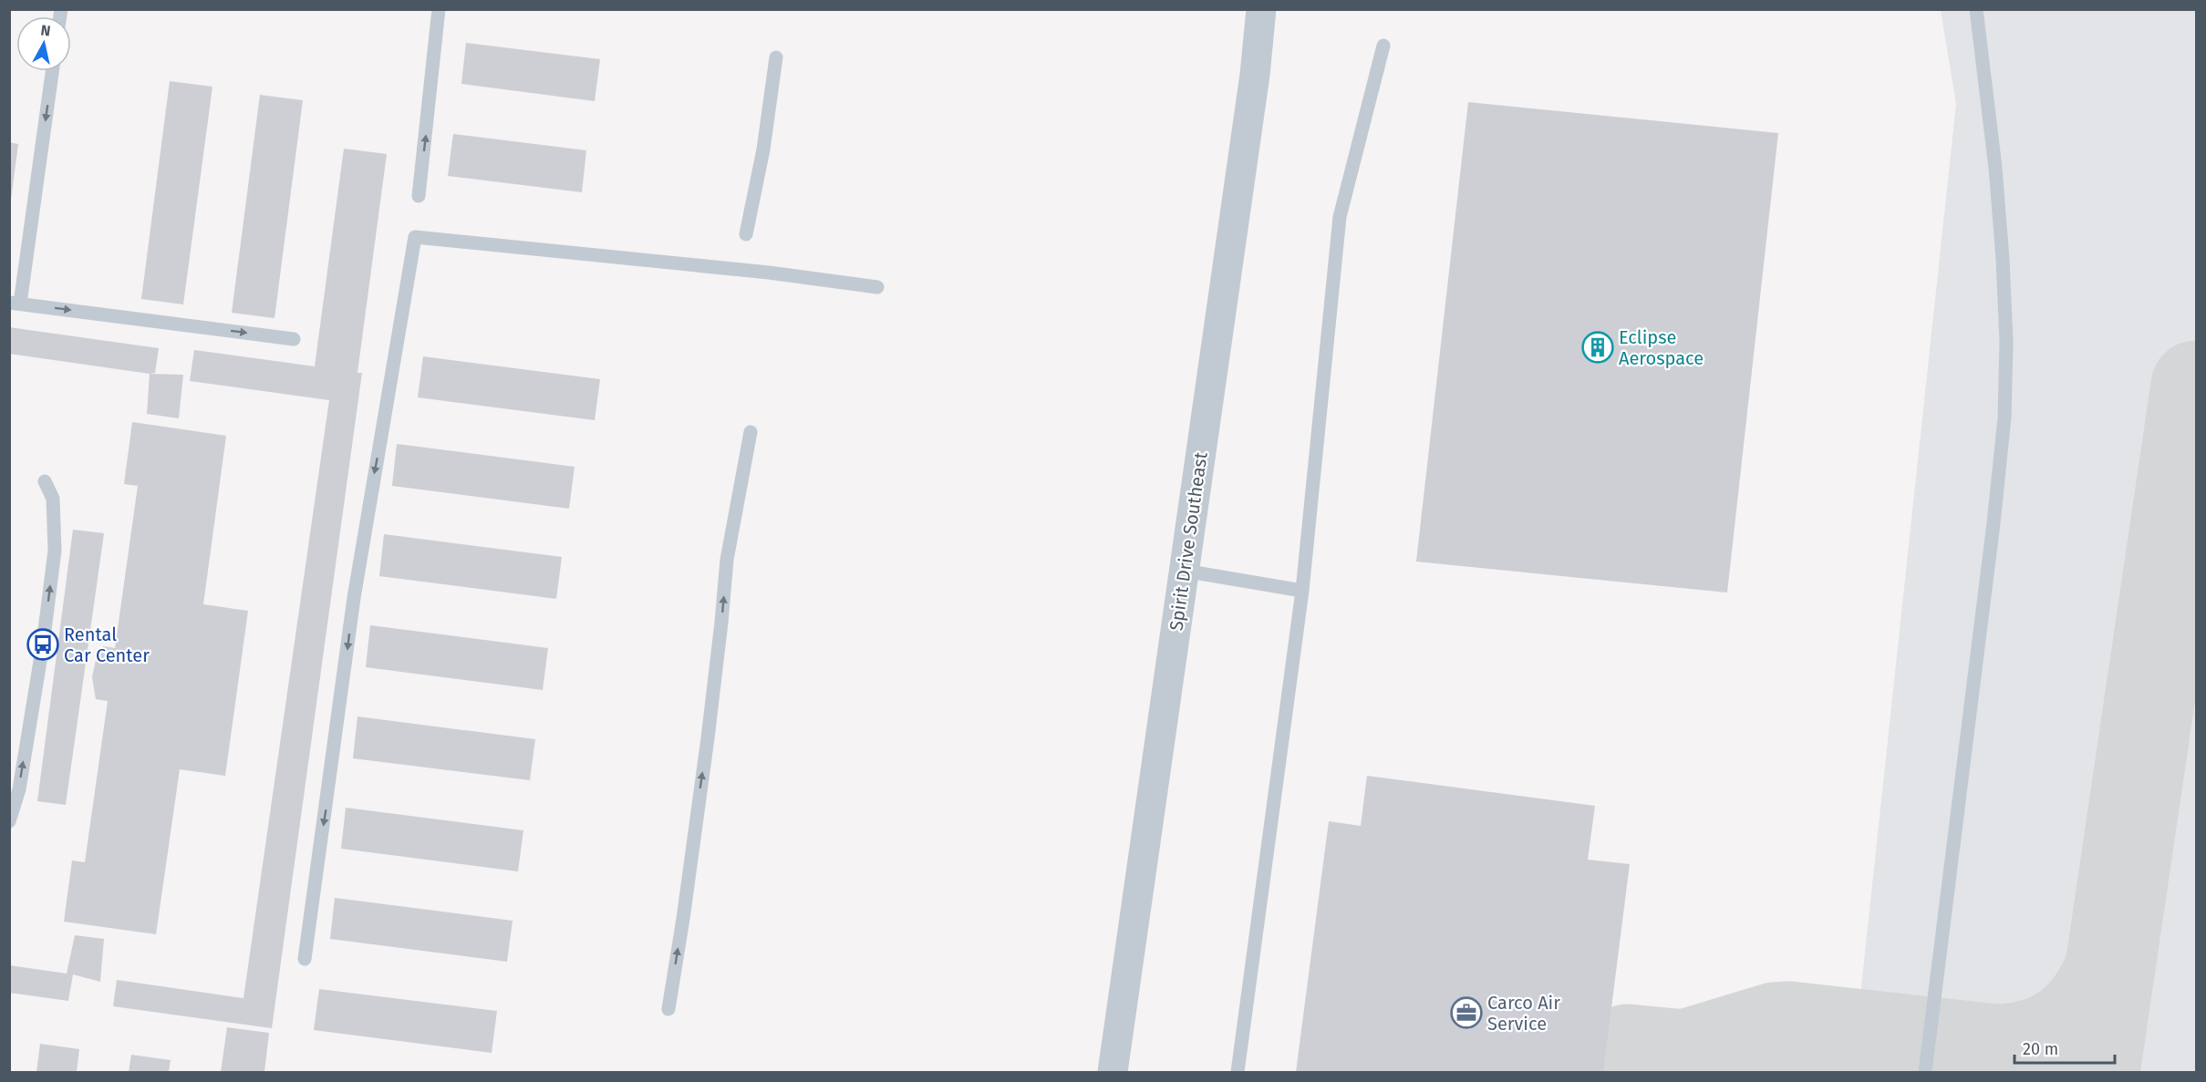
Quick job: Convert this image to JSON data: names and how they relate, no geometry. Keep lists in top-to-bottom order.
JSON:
{
  "streets": {
    "street": ["Spirit Drive Southeast"]
  },
  "places": {
    "building": ["Eclipse Aerospace"],
    "bus stop": ["Rental Car Center"],
    "office": ["Carco Air Service"]
  },
  "scale_bar": "20 m",
  "north": "top"
}
